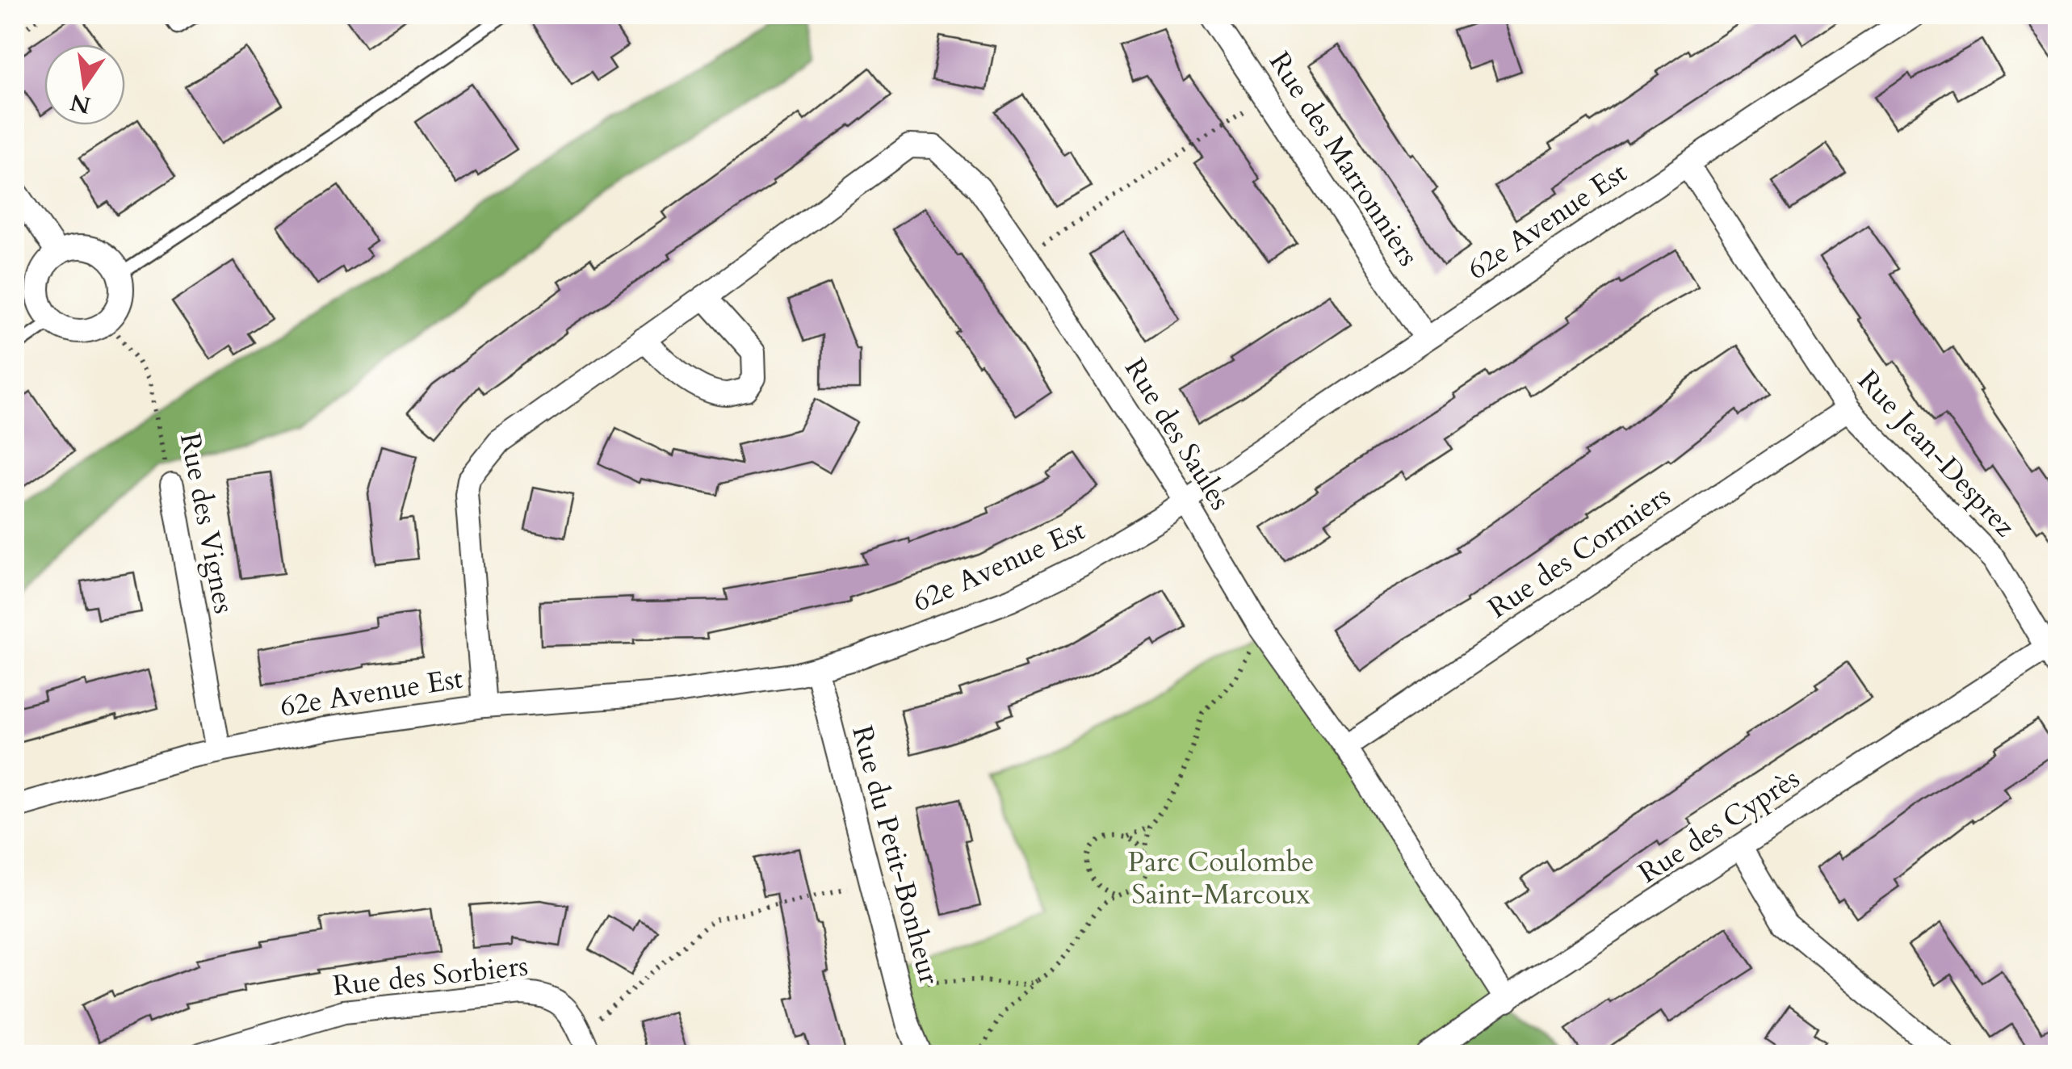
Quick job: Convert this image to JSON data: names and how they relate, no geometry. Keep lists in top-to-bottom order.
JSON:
{
  "streets": {
    "street": [
      "Rue des Marronniers",
      "62e Avenue Est",
      "Rue des Saules",
      "Rue Jean-Desprez",
      "Rue des Vignes",
      "Rue des Cormiers",
      "Rue des Cyprès",
      "Rue du Petit-Bonheur",
      "Rue des Sorbiers"
    ]
  },
  "crossings": [
    ["Rue des Marronniers", "62e Avenue Est"],
    ["62e Avenue Est", "Rue des Saules"],
    ["62e Avenue Est", "Rue Jean-Desprez"],
    ["62e Avenue Est", "Rue des Vignes"],
    ["62e Avenue Est", "Rue du Petit-Bonheur"],
    ["Rue des Saules", "Rue des Cormiers"],
    ["Rue des Saules", "Rue des Cyprès"],
    ["Rue Jean-Desprez", "Rue des Cormiers"],
    ["Rue Jean-Desprez", "Rue des Cyprès"]
  ],
  "parks": ["Parc Coulombe Saint-Marcoux"],
  "north": "bottom"
}
